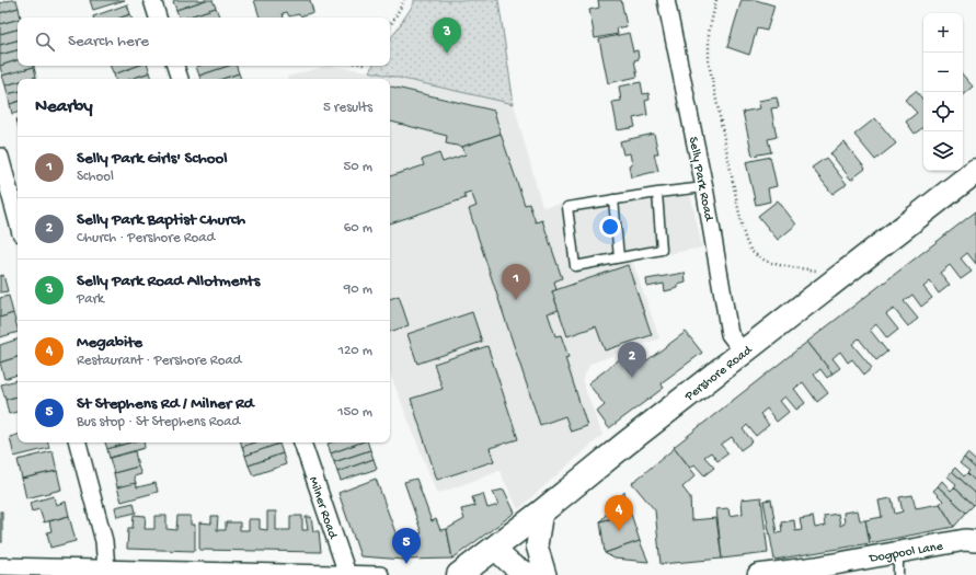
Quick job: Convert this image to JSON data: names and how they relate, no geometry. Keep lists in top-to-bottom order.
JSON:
{
  "streets": {
    "main road": ["Pershore Road"],
    "street": ["Selly Park Road", "Milner Road", "Dogpool Lane"]
  },
  "crossings": [
    ["Selly Park Road", "Pershore Road"]
  ],
  "page": {
    "map_buttons": ["+", "−"],
    "pins": [
      "3",
      "1",
      "2",
      "4",
      "5"
    ],
    "search": "Search here",
    "heading": ["Nearby", "5 results"],
    "list": [
      {
        "mark": "1",
        "name": "Selly Park Girls' School",
        "note": "School",
        "value": "50 m"
      },
      {
        "mark": "2",
        "name": "Selly Park Baptist Church",
        "note": "Church · Pershore Road",
        "value": "60 m"
      },
      {
        "mark": "3",
        "name": "Selly Park Road Allotments",
        "note": "Park",
        "value": "90 m"
      },
      {
        "mark": "4",
        "name": "Megabite",
        "note": "Restaurant · Pershore Road",
        "value": "120 m"
      },
      {
        "mark": "5",
        "name": "St Stephens Rd / Milner Rd",
        "note": "Bus stop · St Stephens Road",
        "value": "150 m"
      }
    ]
  }
}
